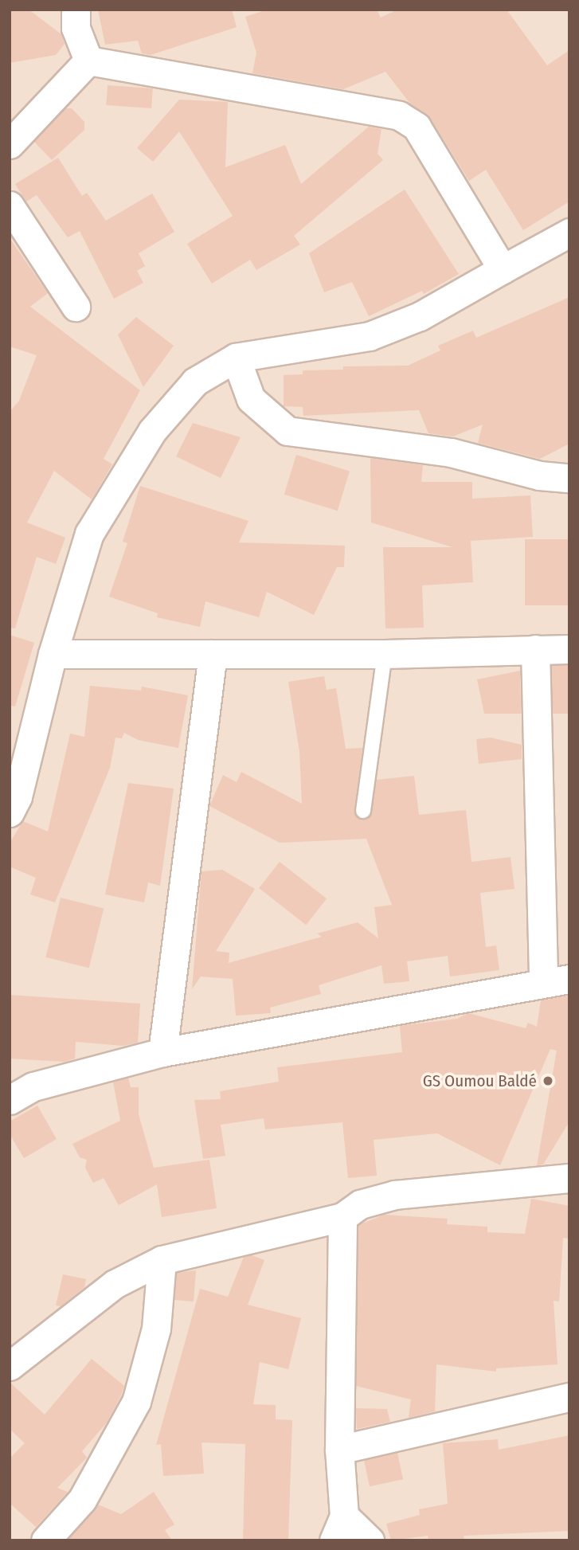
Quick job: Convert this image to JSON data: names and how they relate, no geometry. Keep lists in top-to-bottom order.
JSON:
{
  "places": ["GS Oumou Baldé"]
}
